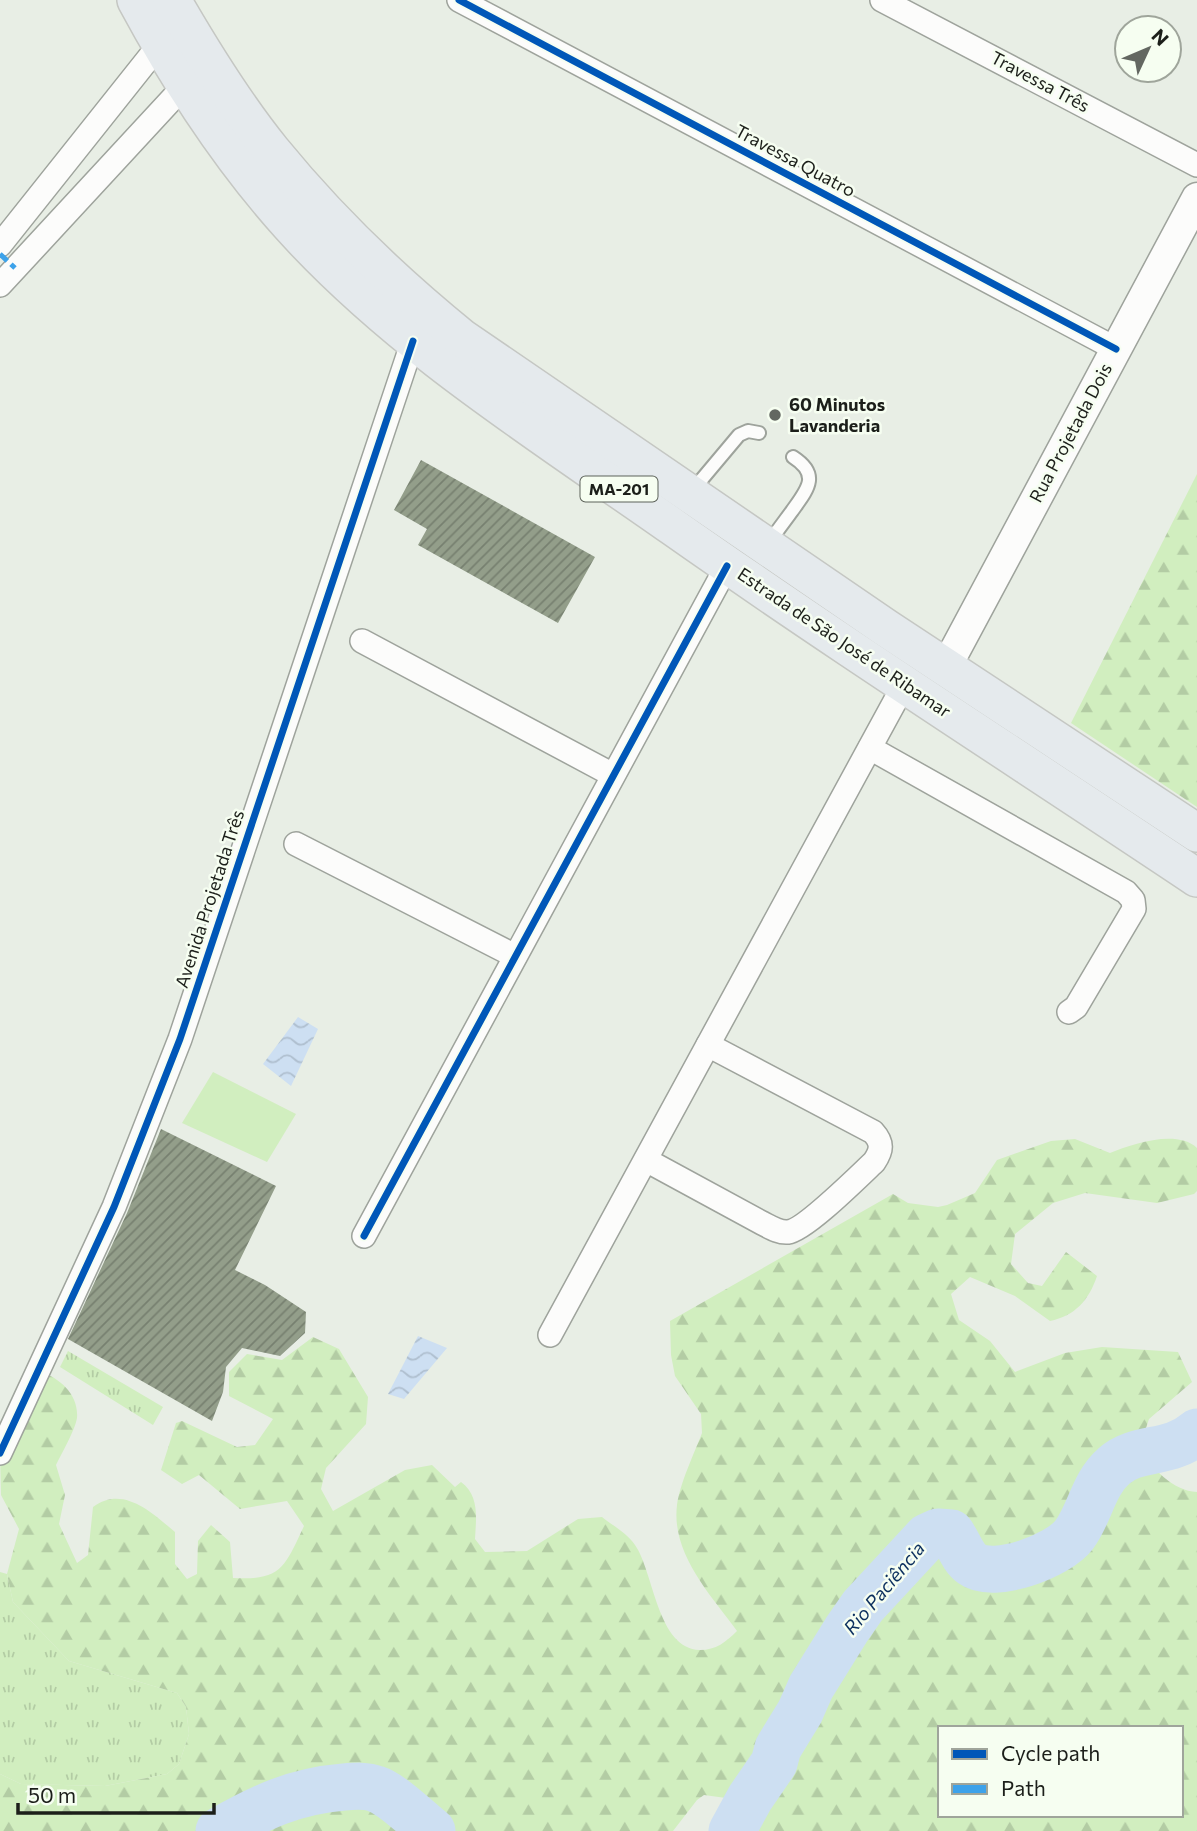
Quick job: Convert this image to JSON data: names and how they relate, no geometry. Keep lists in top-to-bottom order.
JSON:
{
  "streets": {
    "main road": ["MA-201", "Estrada de São José de Ribamar"],
    "street": [
      "Travessa Três",
      "Travessa Quatro",
      "Rua Projetada Dois",
      "Avenida Projetada Três"
    ]
  },
  "crossings": [
    ["Travessa Quatro", "Rua Projetada Dois"],
    ["Rua Projetada Dois", "Estrada de São José de Ribamar"],
    ["Estrada de São José de Ribamar", "Avenida Projetada Três"]
  ],
  "water": ["Rio Paciência"],
  "places": ["60 Minutos Lavanderia"],
  "legend": ["Cycle path", "Path"],
  "scale_bar": "50 m",
  "north": "top right"
}
